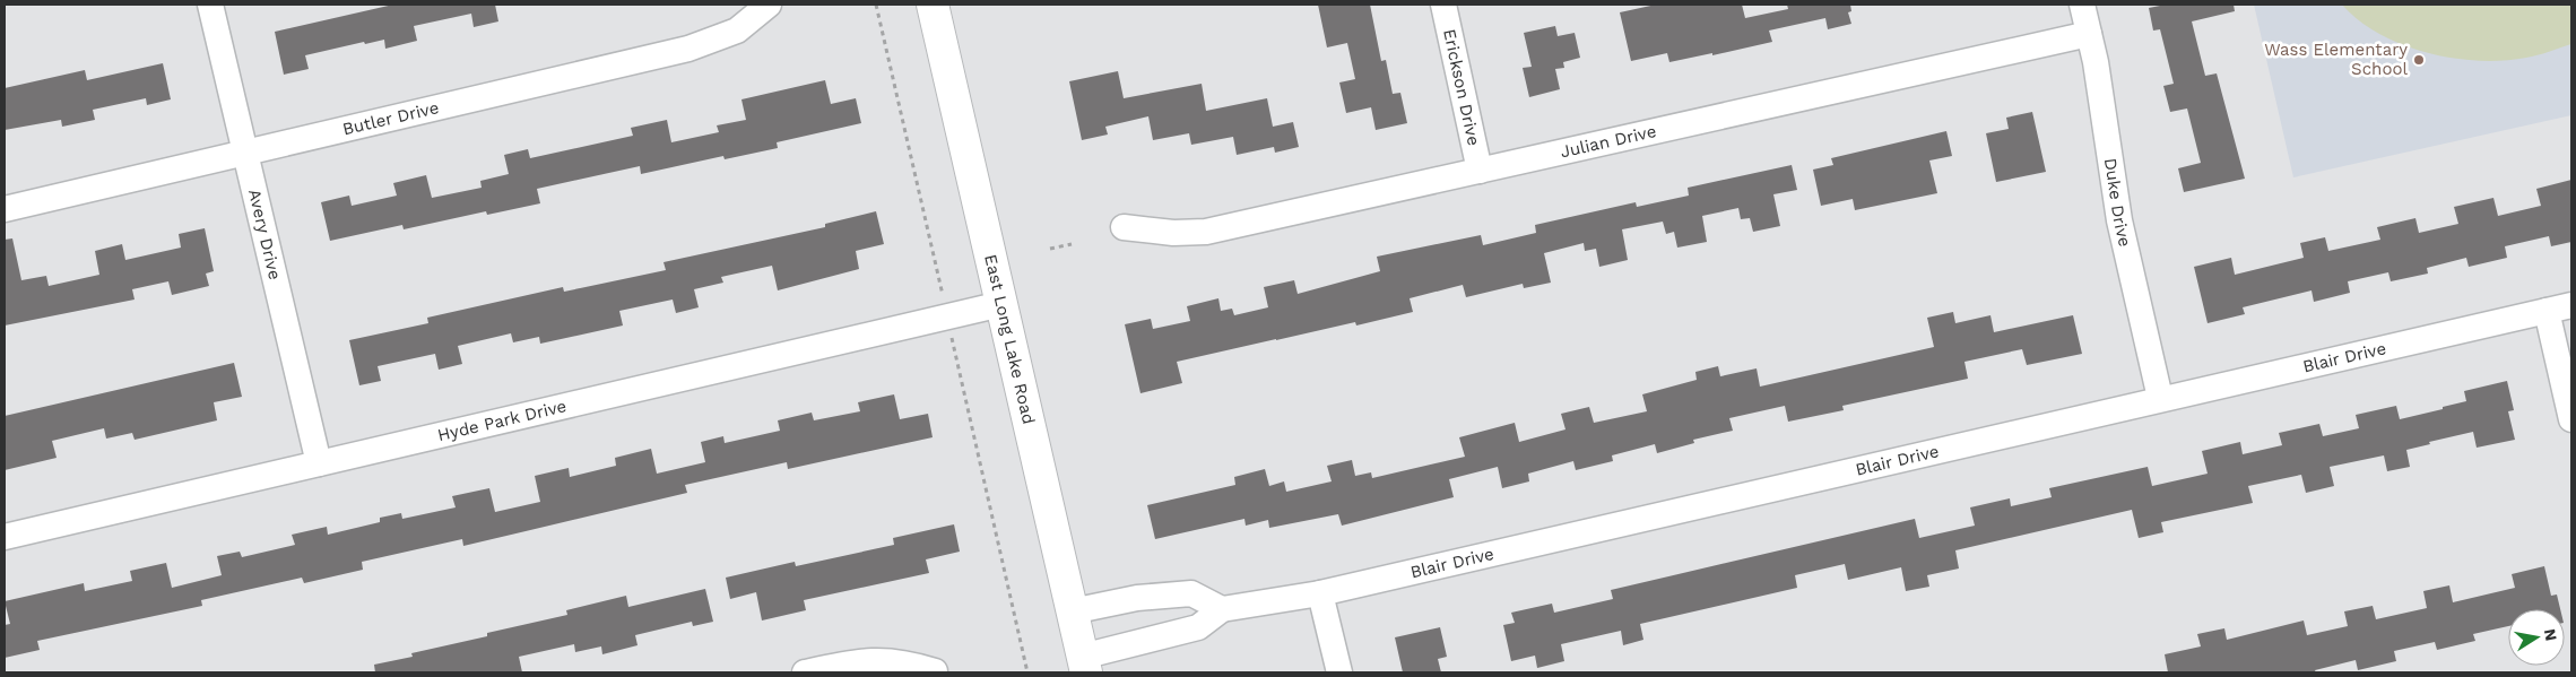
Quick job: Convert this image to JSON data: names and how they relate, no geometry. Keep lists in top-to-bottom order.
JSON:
{
  "streets": {
    "main road": ["East Long Lake Road"],
    "street": [
      "Erickson Drive",
      "Butler Drive",
      "Julian Drive",
      "Duke Drive",
      "Avery Drive",
      "Blair Drive",
      "Hyde Park Drive"
    ]
  },
  "crossings": [
    ["Erickson Drive", "Julian Drive"],
    ["Butler Drive", "Avery Drive"],
    ["Julian Drive", "Duke Drive"],
    ["Duke Drive", "Blair Drive"],
    ["Avery Drive", "Hyde Park Drive"],
    ["East Long Lake Road", "Blair Drive"],
    ["East Long Lake Road", "Hyde Park Drive"]
  ],
  "places": ["Wass Elementary School"],
  "north": "right"
}
